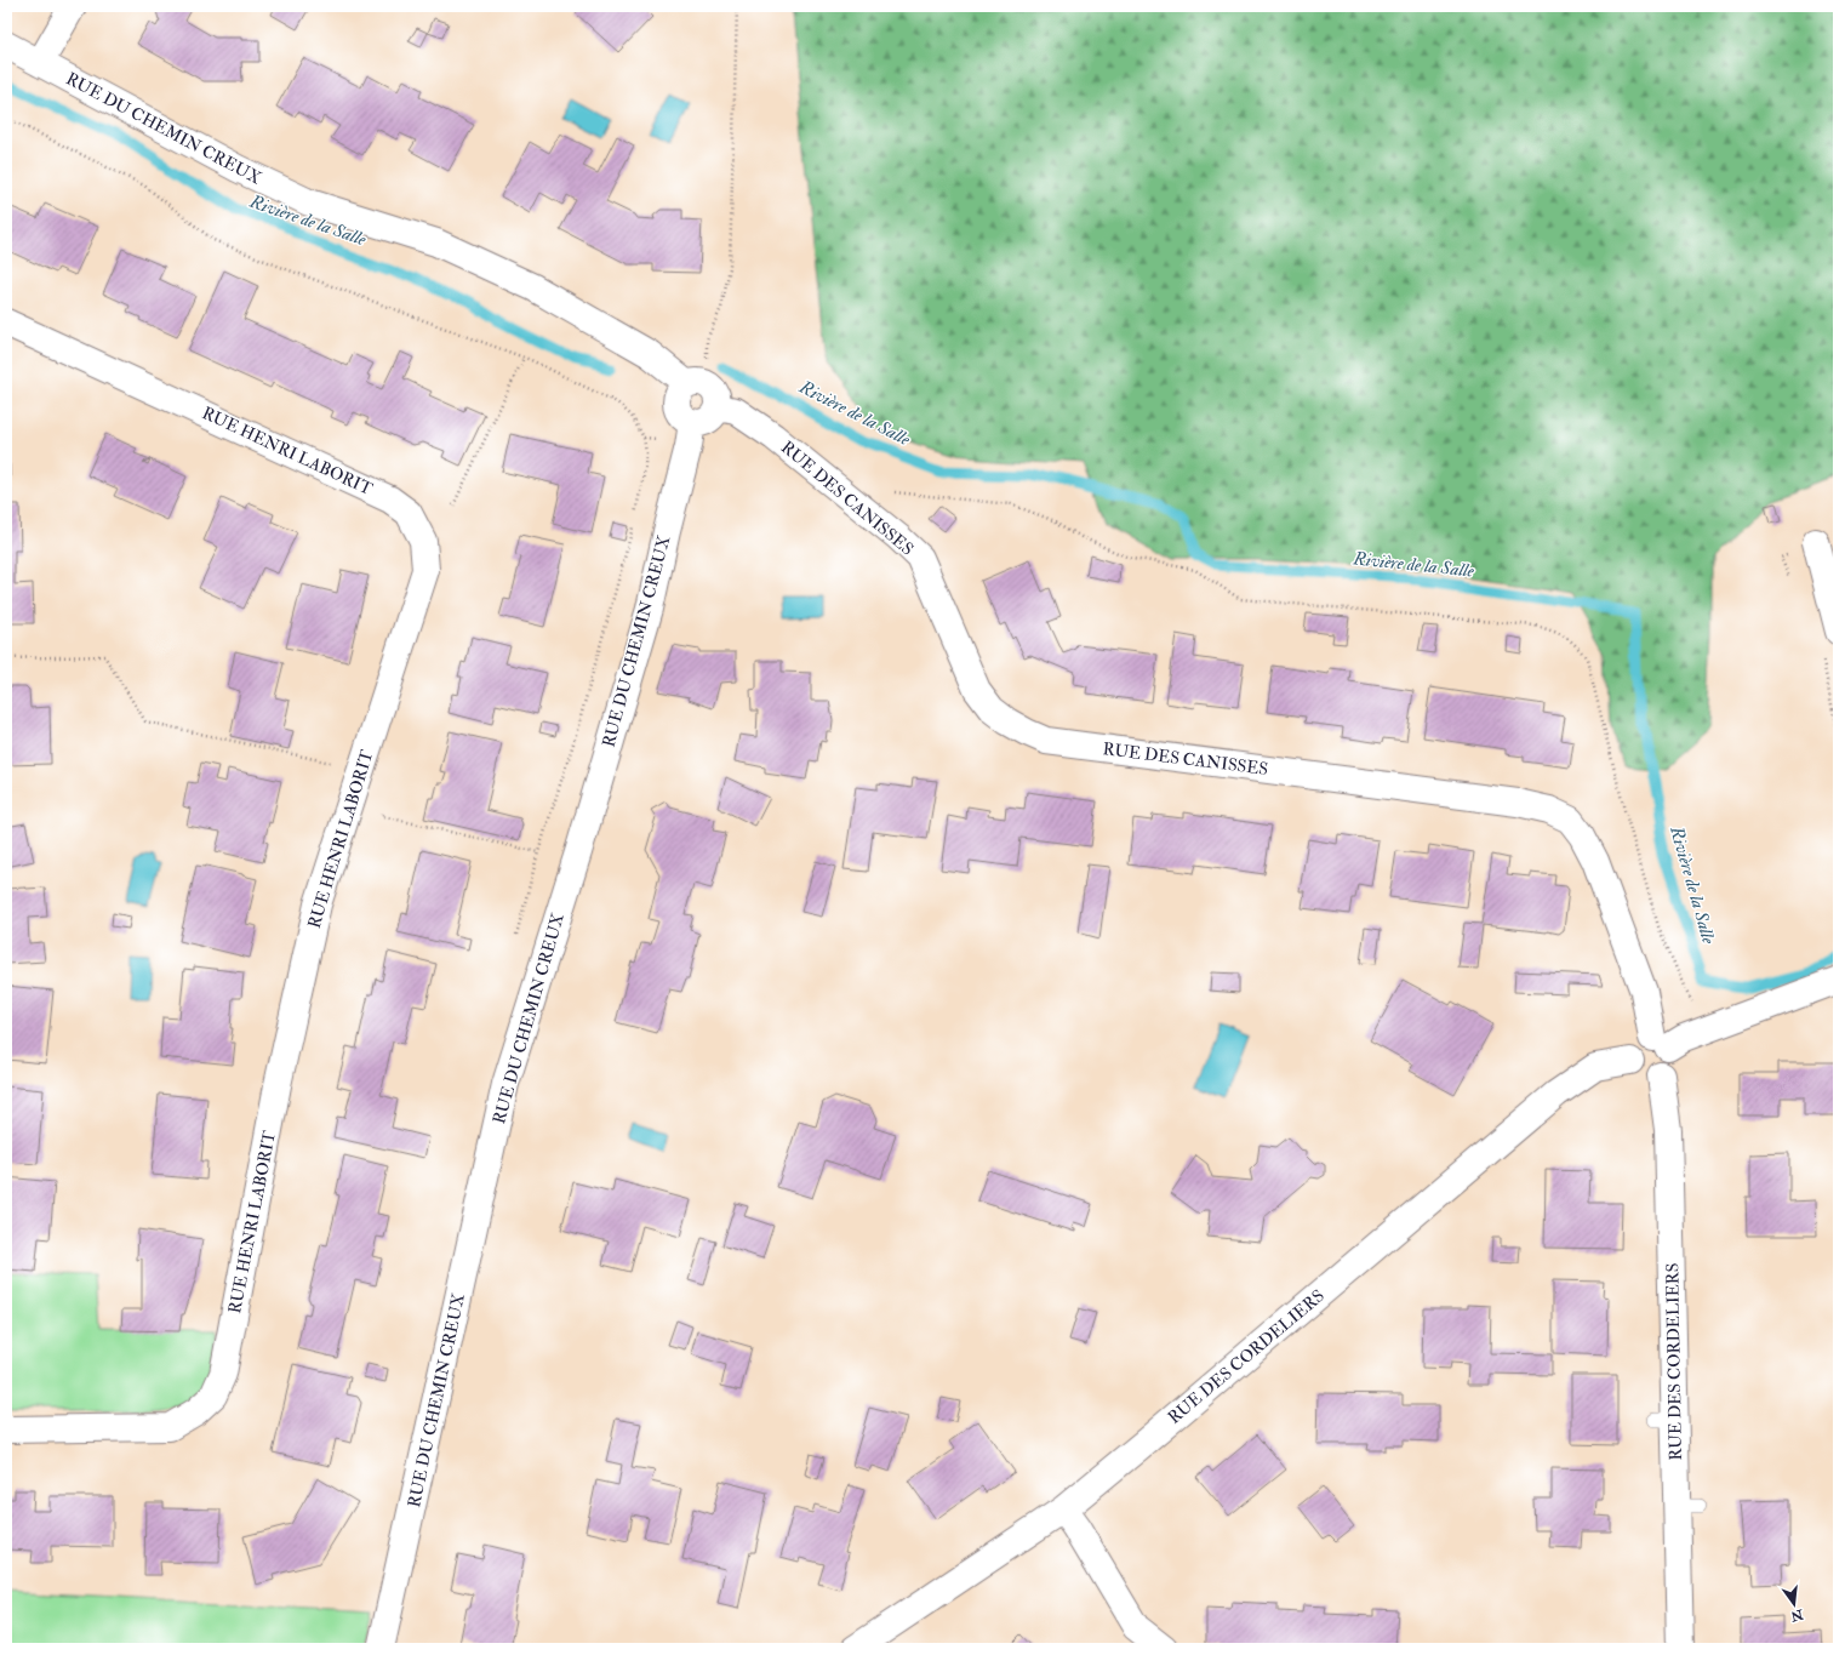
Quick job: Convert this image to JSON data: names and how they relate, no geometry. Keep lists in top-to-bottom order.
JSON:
{
  "streets": {
    "street": [
      "RUE DU CHEMIN CREUX",
      "RUE HENRI LABORIT",
      "RUE DES CANISSES",
      "RUE DES CORDELIERS"
    ]
  },
  "crossings": [
    ["RUE DU CHEMIN CREUX", "RUE DES CANISSES"],
    ["RUE DES CANISSES", "RUE DES CORDELIERS"]
  ],
  "water": ["Rivière de la Salle"],
  "north": "bottom"
}
